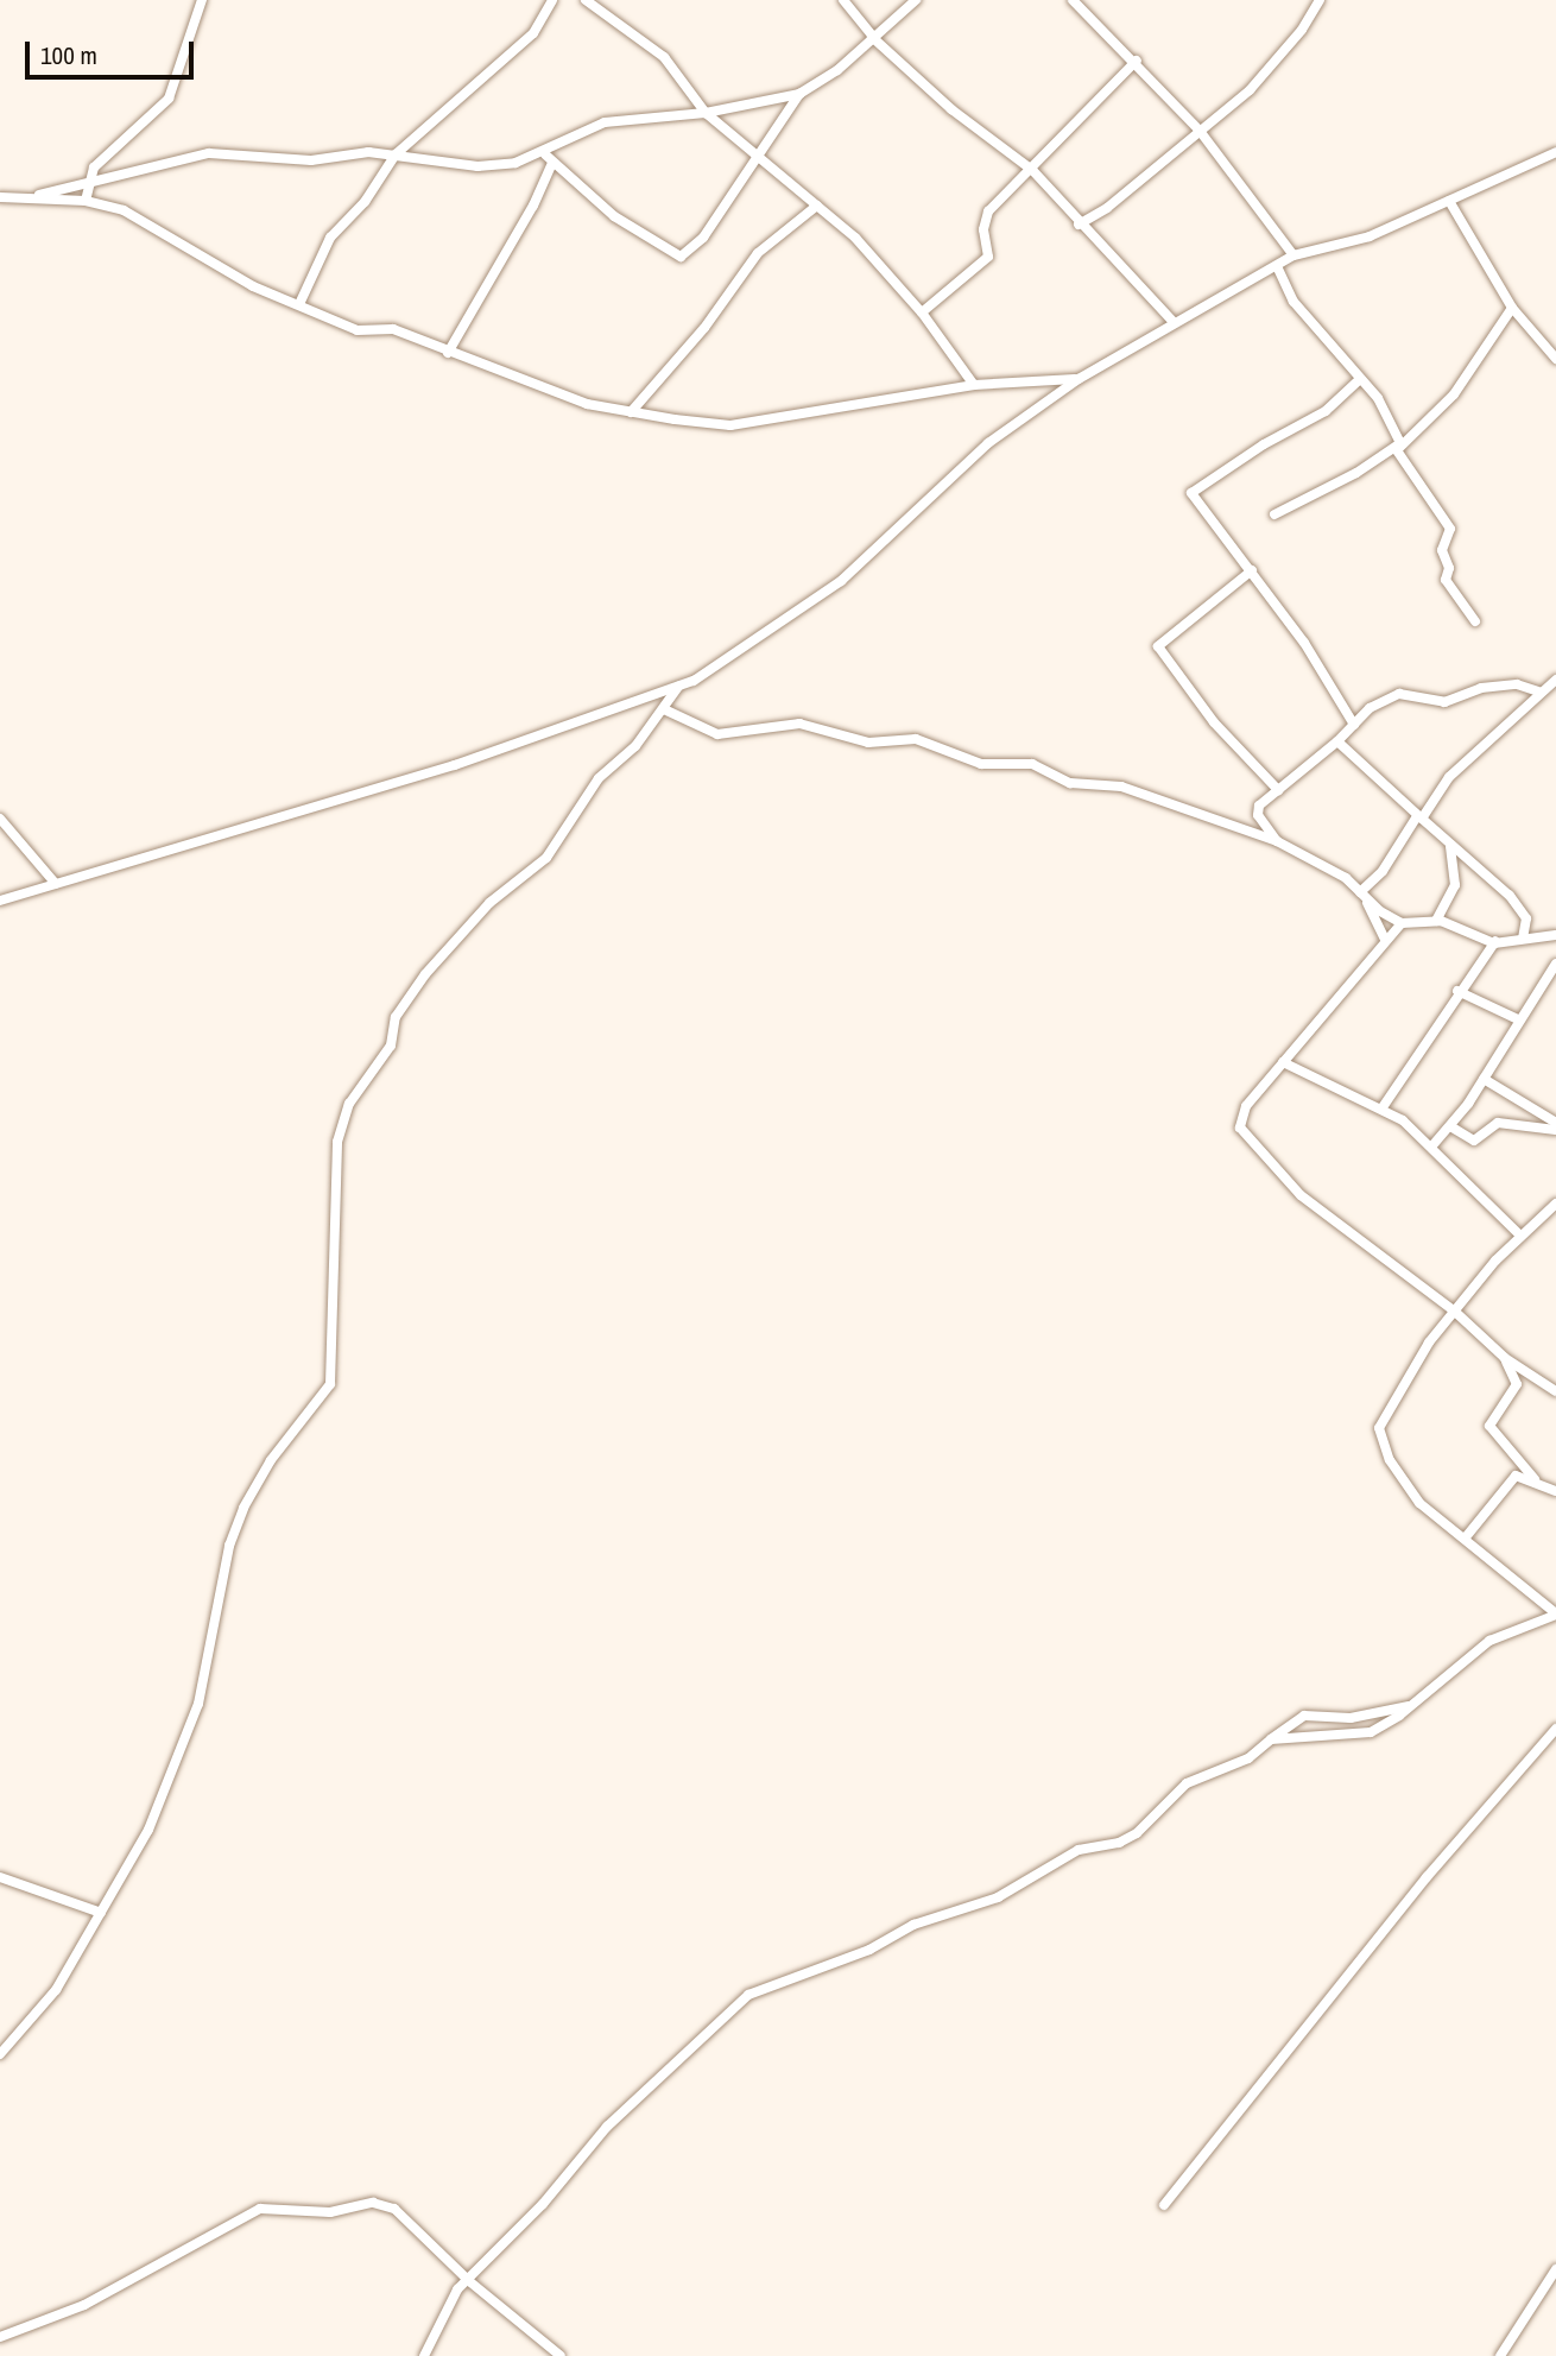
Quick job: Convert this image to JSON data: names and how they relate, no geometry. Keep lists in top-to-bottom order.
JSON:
{
  "scale_bar": "100 m"
}
